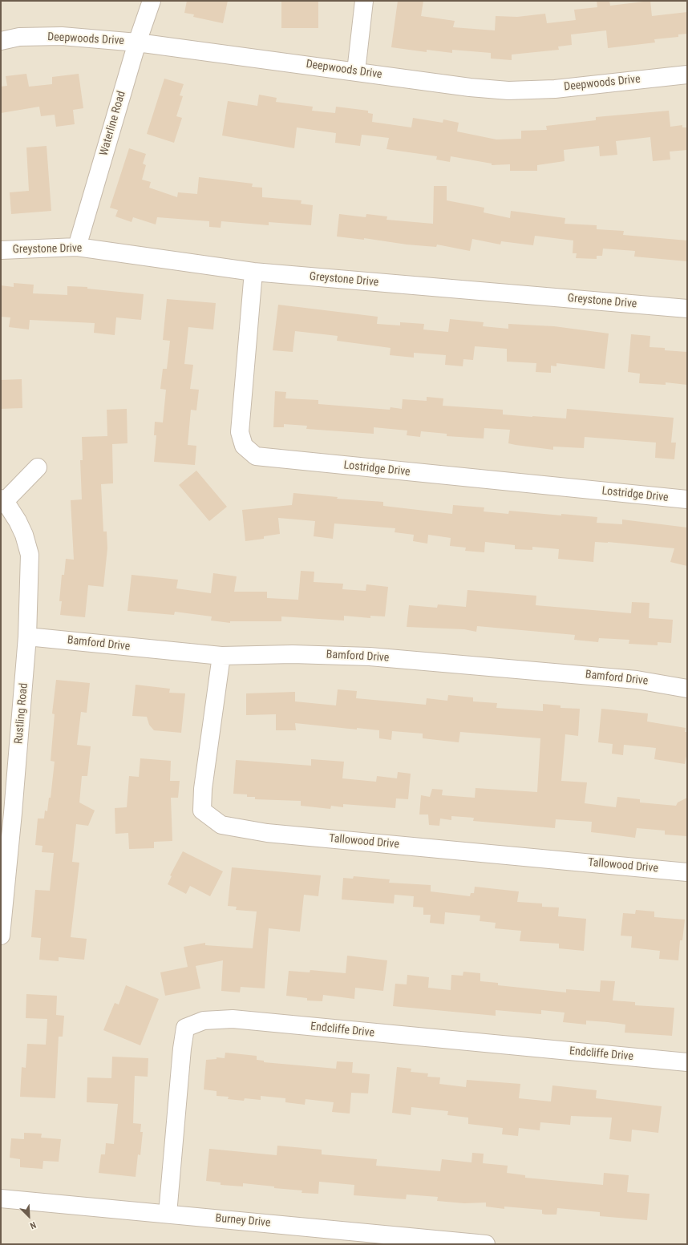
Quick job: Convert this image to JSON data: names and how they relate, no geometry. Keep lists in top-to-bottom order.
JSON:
{
  "streets": {
    "street": [
      "Deepwoods Drive",
      "Waterline Road",
      "Greystone Drive",
      "Lostridge Drive",
      "Bamford Drive",
      "Rustling Road",
      "Tallowood Drive",
      "Endcliffe Drive",
      "Burney Drive"
    ]
  },
  "crossings": [
    ["Deepwoods Drive", "Waterline Road"],
    ["Waterline Road", "Greystone Drive"],
    ["Greystone Drive", "Lostridge Drive"],
    ["Bamford Drive", "Rustling Road"],
    ["Bamford Drive", "Tallowood Drive"],
    ["Endcliffe Drive", "Burney Drive"]
  ],
  "north": "bottom right"
}
